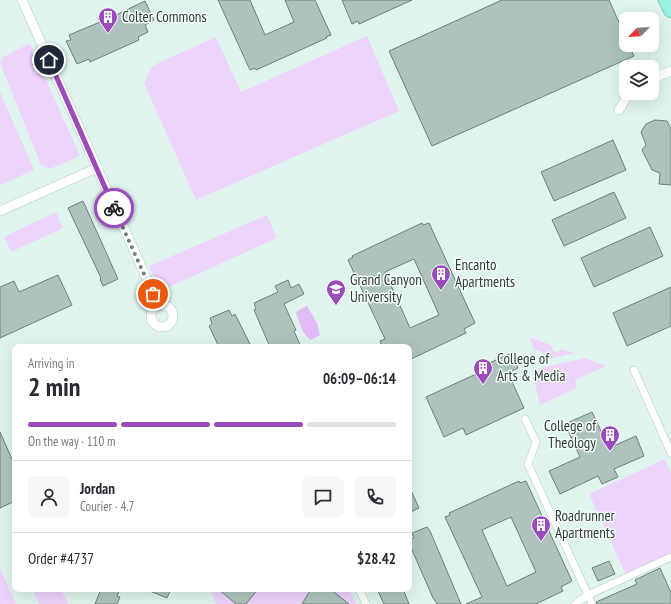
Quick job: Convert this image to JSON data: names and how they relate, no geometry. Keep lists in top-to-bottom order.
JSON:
{
  "places": {
    "building": [
      "Colter Commons",
      "Encanto Apartments",
      "College of Arts & Media",
      "College of Theology",
      "Roadrunner Apartments"
    ],
    "school or university": ["Grand Canyon University"]
  },
  "north": "bottom left",
  "page": {
    "heading": ["2 min", "Arriving in", "06:09–06:14"],
    "panel": [
      "Jordan",
      "Courier · 4.7",
      "Order #4737",
      "$28.42"
    ],
    "bar": "On the way · 110 m"
  }
}
